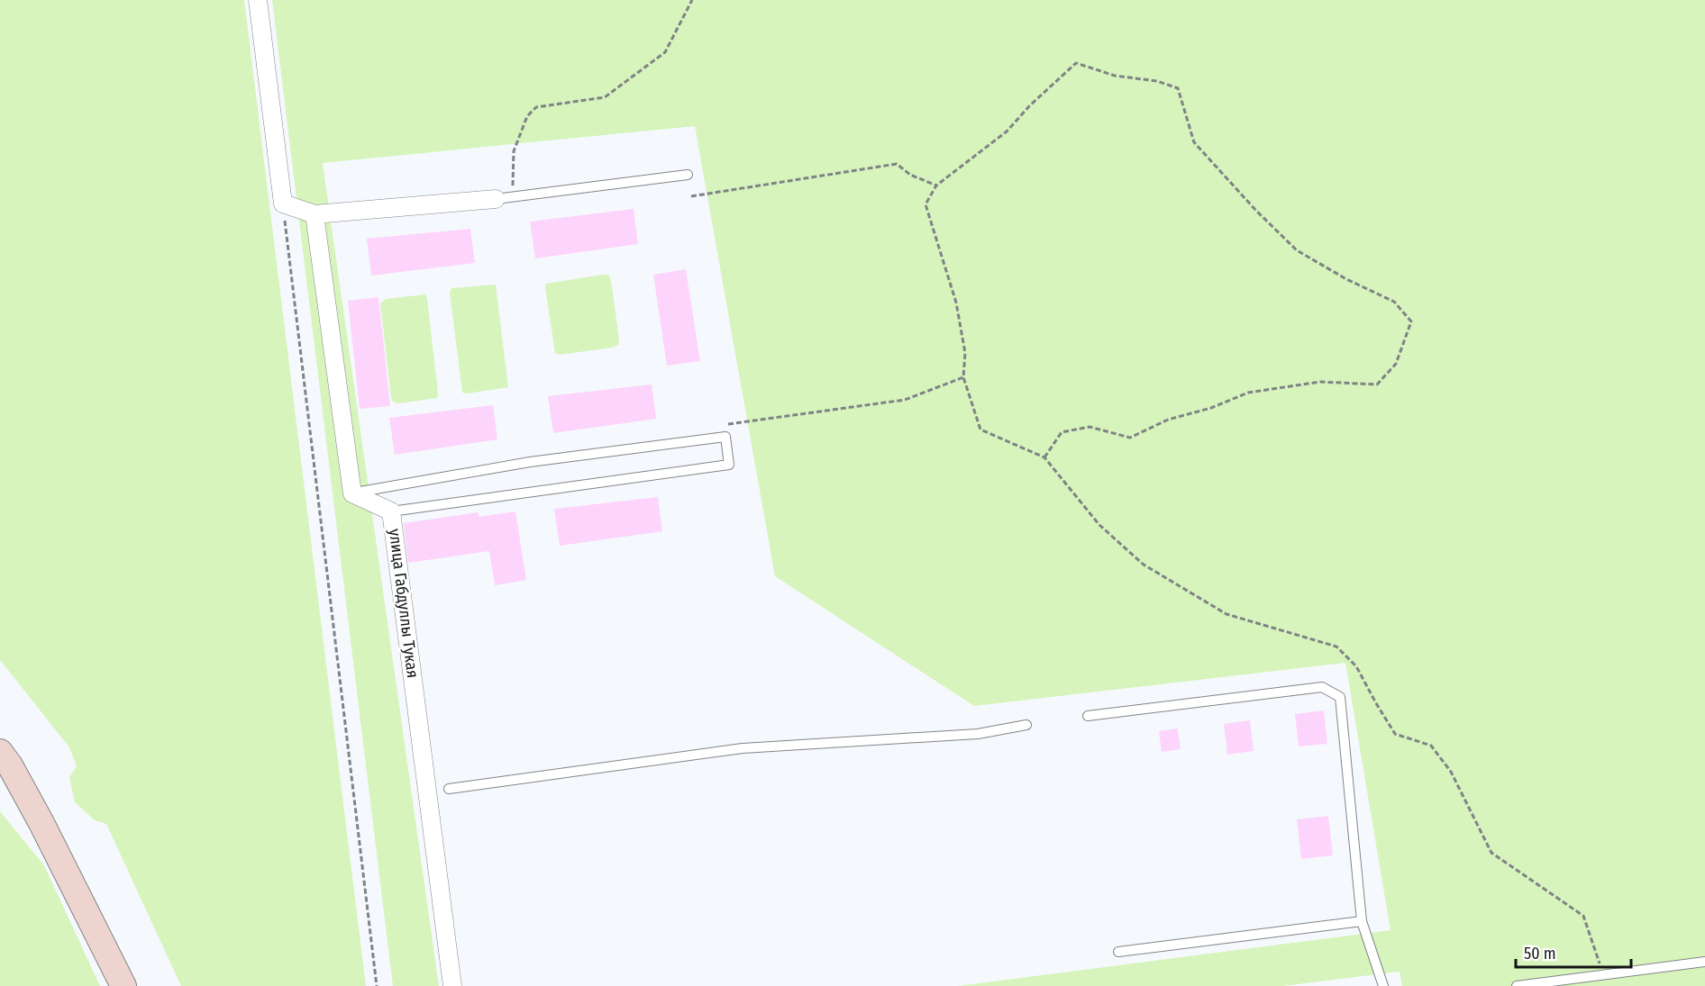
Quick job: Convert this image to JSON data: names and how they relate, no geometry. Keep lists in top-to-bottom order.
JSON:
{
  "streets": {
    "street": ["улица Габдуллы Тукая"]
  },
  "scale_bar": "50 m"
}
